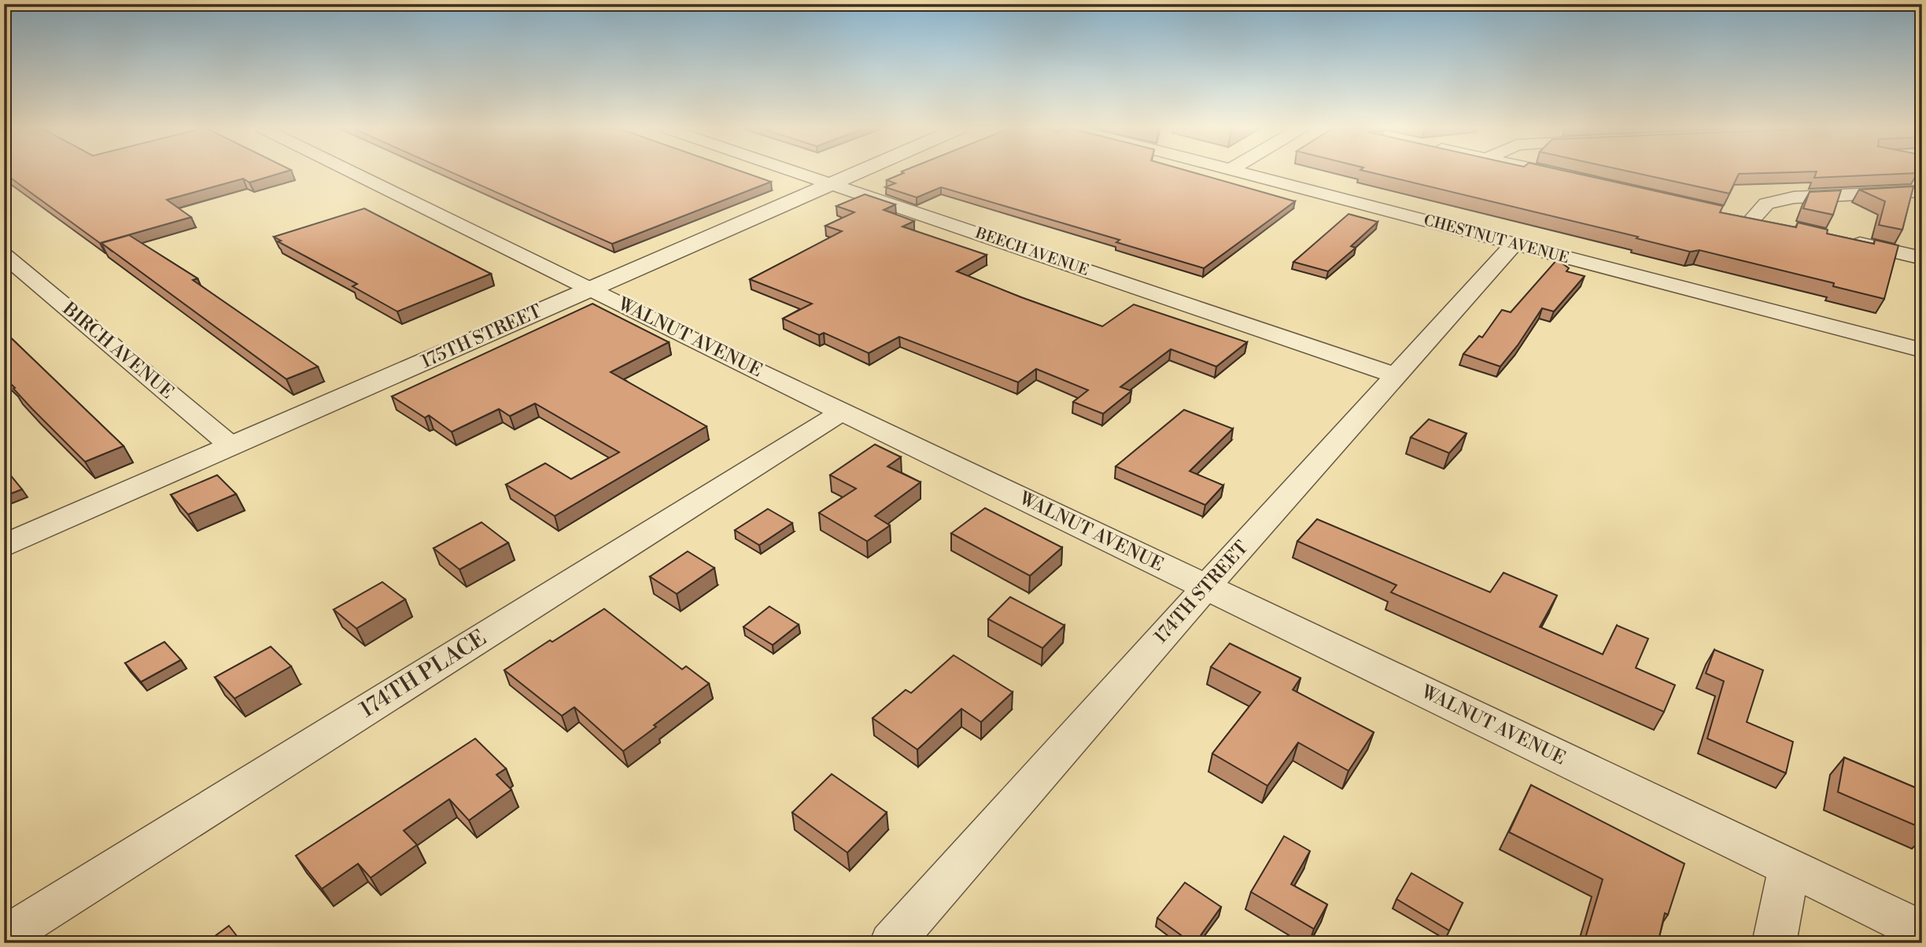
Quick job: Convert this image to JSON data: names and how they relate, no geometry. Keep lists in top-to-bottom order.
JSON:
{
  "streets": {
    "street": [
      "CHESTNUT AVENUE",
      "BEECH AVENUE",
      "175TH STREET",
      "WALNUT AVENUE",
      "BIRCH AVENUE",
      "174TH STREET",
      "174TH PLACE"
    ]
  },
  "crossings": [
    ["CHESTNUT AVENUE", "174TH STREET"],
    ["BEECH AVENUE", "175TH STREET"],
    ["BEECH AVENUE", "174TH STREET"],
    ["175TH STREET", "WALNUT AVENUE"],
    ["175TH STREET", "BIRCH AVENUE"],
    ["WALNUT AVENUE", "174TH STREET"],
    ["WALNUT AVENUE", "174TH PLACE"]
  ]
}
